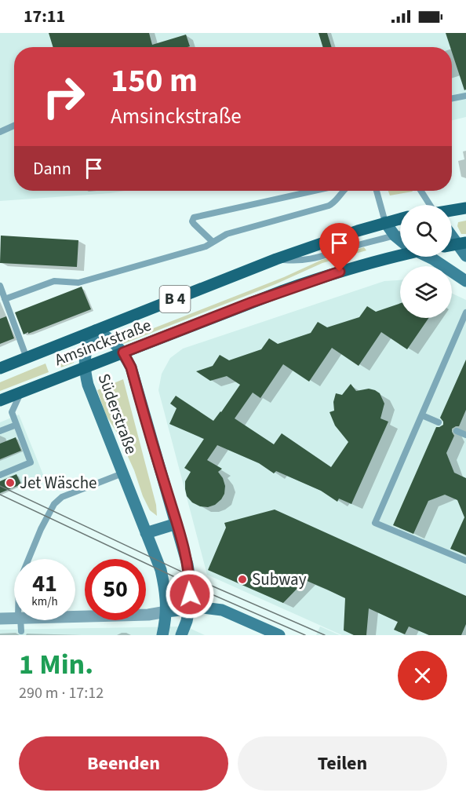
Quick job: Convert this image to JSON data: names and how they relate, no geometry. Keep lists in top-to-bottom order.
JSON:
{
  "streets": {
    "main road": ["B 4", "Amsinckstraße", "Süderstraße"]
  },
  "crossings": [
    ["Amsinckstraße", "Süderstraße"]
  ],
  "places": ["Jet Wäsche", "Subway"],
  "page": {
    "status": "17:11",
    "turn": ["150 m", "Amsinckstraße"],
    "then": "Dann",
    "speed": "41 km/h",
    "limit": "50",
    "heading": ["1 Min.", "290 m · 17:12"],
    "buttons": ["Beenden", "Teilen"]
  }
}
